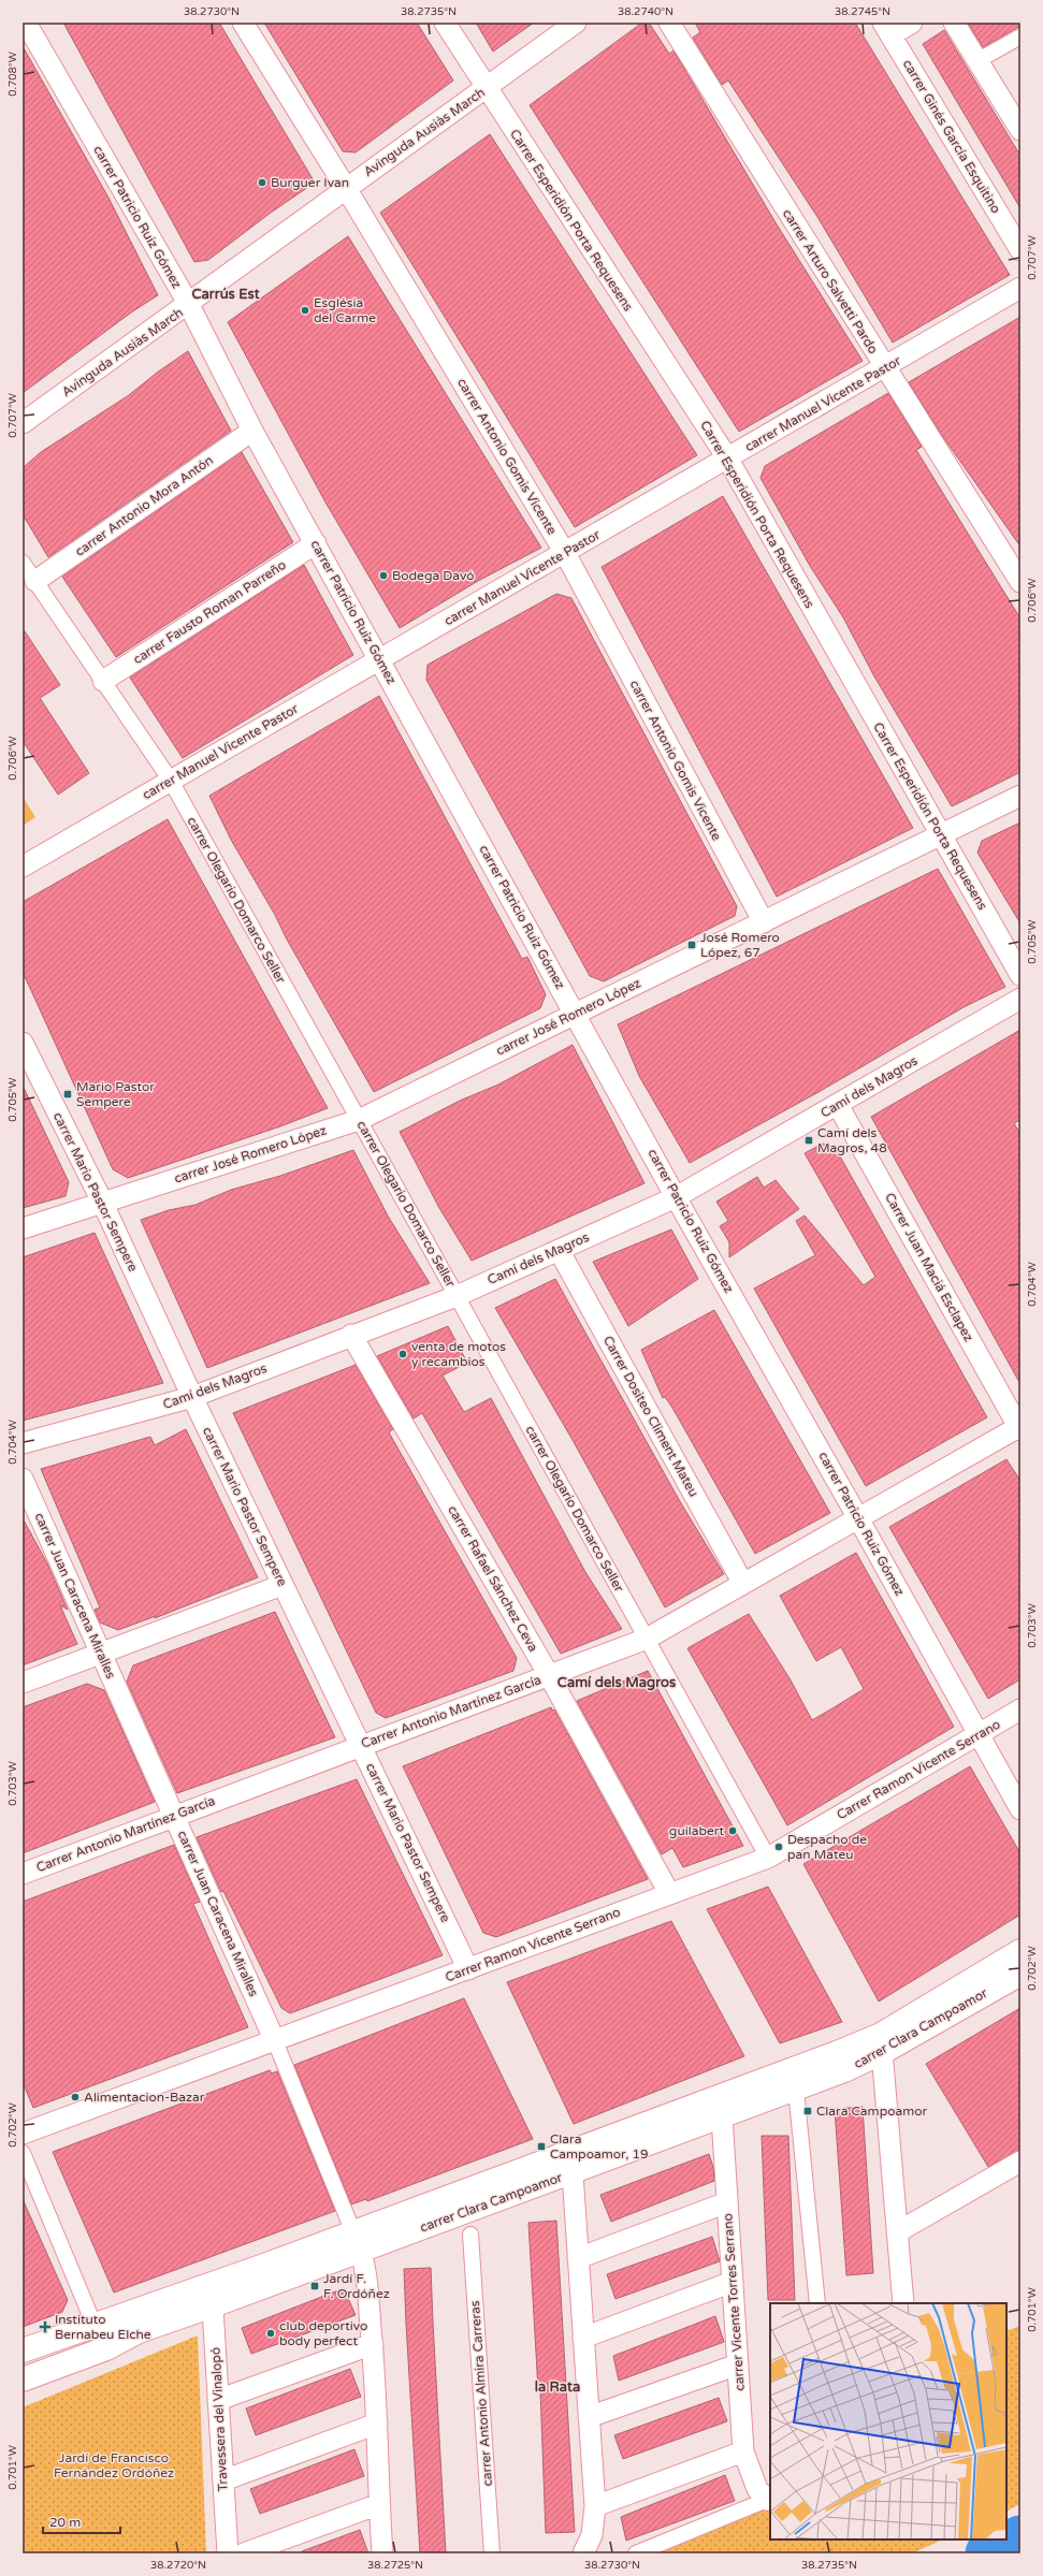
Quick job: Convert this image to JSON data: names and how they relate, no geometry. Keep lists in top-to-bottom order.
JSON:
{
  "streets": {
    "street": [
      "Avinguda Ausiàs March",
      "carrer Ginés García Esquitino",
      "carrer Patricio Ruiz Gómez",
      "Carrer Esperidión Porta Requesens",
      "carrer Arturo Salvetti Pardo",
      "carrer Manuel Vicente Pastor",
      "carrer Antonio Gomis Vicente",
      "carrer Antonio Mora Antón",
      "carrer Fausto Roman Parreño",
      "carrer Olegario Domarco Seller",
      "carrer José Romero López",
      "Camí dels Magros",
      "carrer Mario Pastor Sempere",
      "Carrer Juan Maciá Esclapez",
      "Carrer Dositeo Climent Mateu",
      "carrer Rafael Sánchez Ceva",
      "carrer Juan Caracena Miralles",
      "Carrer Antonio Martínez García",
      "Carrer Ramon Vicente Serrano",
      "carrer Clara Campoamor",
      "carrer Vicente Torres Serrano",
      "carrer Antonio Almira Carreras",
      "Travessera del Vinalopó"
    ]
  },
  "crossings": [
    ["Avinguda Ausiàs March", "carrer Patricio Ruiz Gómez"],
    ["Avinguda Ausiàs March", "Carrer Esperidión Porta Requesens"],
    ["Avinguda Ausiàs March", "carrer Antonio Gomis Vicente"],
    ["carrer Patricio Ruiz Gómez", "carrer Manuel Vicente Pastor"],
    ["carrer Patricio Ruiz Gómez", "carrer Antonio Mora Antón"],
    ["carrer Patricio Ruiz Gómez", "carrer Fausto Roman Parreño"],
    ["carrer Patricio Ruiz Gómez", "carrer José Romero López"],
    ["carrer Patricio Ruiz Gómez", "Camí dels Magros"],
    ["carrer Patricio Ruiz Gómez", "Carrer Antonio Martínez García"],
    ["carrer Patricio Ruiz Gómez", "Carrer Ramon Vicente Serrano"],
    ["Carrer Esperidión Porta Requesens", "carrer Manuel Vicente Pastor"],
    ["Carrer Esperidión Porta Requesens", "carrer José Romero López"],
    ["carrer Arturo Salvetti Pardo", "carrer Manuel Vicente Pastor"],
    ["carrer Manuel Vicente Pastor", "carrer Antonio Gomis Vicente"],
    ["carrer Manuel Vicente Pastor", "carrer Olegario Domarco Seller"],
    ["carrer Antonio Gomis Vicente", "carrer José Romero López"],
    ["carrer Antonio Mora Antón", "carrer Olegario Domarco Seller"],
    ["carrer Fausto Roman Parreño", "carrer Olegario Domarco Seller"],
    ["carrer Olegario Domarco Seller", "carrer José Romero López"],
    ["carrer Olegario Domarco Seller", "Camí dels Magros"],
    ["carrer Olegario Domarco Seller", "Carrer Antonio Martínez García"],
    ["carrer Olegario Domarco Seller", "Carrer Ramon Vicente Serrano"],
    ["carrer José Romero López", "carrer Mario Pastor Sempere"],
    ["Camí dels Magros", "carrer Mario Pastor Sempere"],
    ["Camí dels Magros", "Carrer Juan Maciá Esclapez"],
    ["Camí dels Magros", "Carrer Dositeo Climent Mateu"],
    ["Camí dels Magros", "carrer Rafael Sánchez Ceva"],
    ["carrer Mario Pastor Sempere", "Carrer Antonio Martínez García"],
    ["carrer Mario Pastor Sempere", "Carrer Ramon Vicente Serrano"],
    ["Carrer Juan Maciá Esclapez", "Carrer Antonio Martínez García"],
    ["Carrer Dositeo Climent Mateu", "Carrer Antonio Martínez García"],
    ["carrer Rafael Sánchez Ceva", "Carrer Antonio Martínez García"],
    ["carrer Rafael Sánchez Ceva", "Carrer Ramon Vicente Serrano"],
    ["carrer Juan Caracena Miralles", "Carrer Antonio Martínez García"],
    ["carrer Juan Caracena Miralles", "Carrer Ramon Vicente Serrano"],
    ["carrer Juan Caracena Miralles", "carrer Clara Campoamor"],
    ["carrer Clara Campoamor", "carrer Vicente Torres Serrano"],
    ["carrer Clara Campoamor", "Travessera del Vinalopó"]
  ],
  "districts": ["Carrús Est", "Camí dels Magros", "la Rata"],
  "parks": ["Jardí de Francisco Fernández Ordóñez"],
  "places": {
    "other": [
      "Burguer Ivan",
      "Església del Carme",
      "Bodega Davó",
      "venta de motos y recambios",
      "guilabert",
      "Despacho de pan Mateu",
      "Alimentacion-Bazar",
      "club deportivo body perfect"
    ],
    "transit": [
      "José Romero López, 67",
      "Mario Pastor Sempere",
      "Camí dels Magros, 48",
      "Clara Campoamor",
      "Clara Campoamor, 19",
      "Jardí F. F. Ordóñez"
    ],
    "health": ["Instituto Bernabeu Elche"]
  },
  "scale_bar": "20 m",
  "coordinates": [
    "38.2730°N",
    "38.2735°N",
    "38.2740°N",
    "38.2745°N",
    "0.708°W",
    "0.707°W",
    "0.706°W",
    "0.705°W",
    "0.704°W",
    "0.703°W",
    "0.702°W",
    "0.701°W",
    "38.2720°N",
    "38.2725°N"
  ]
}
